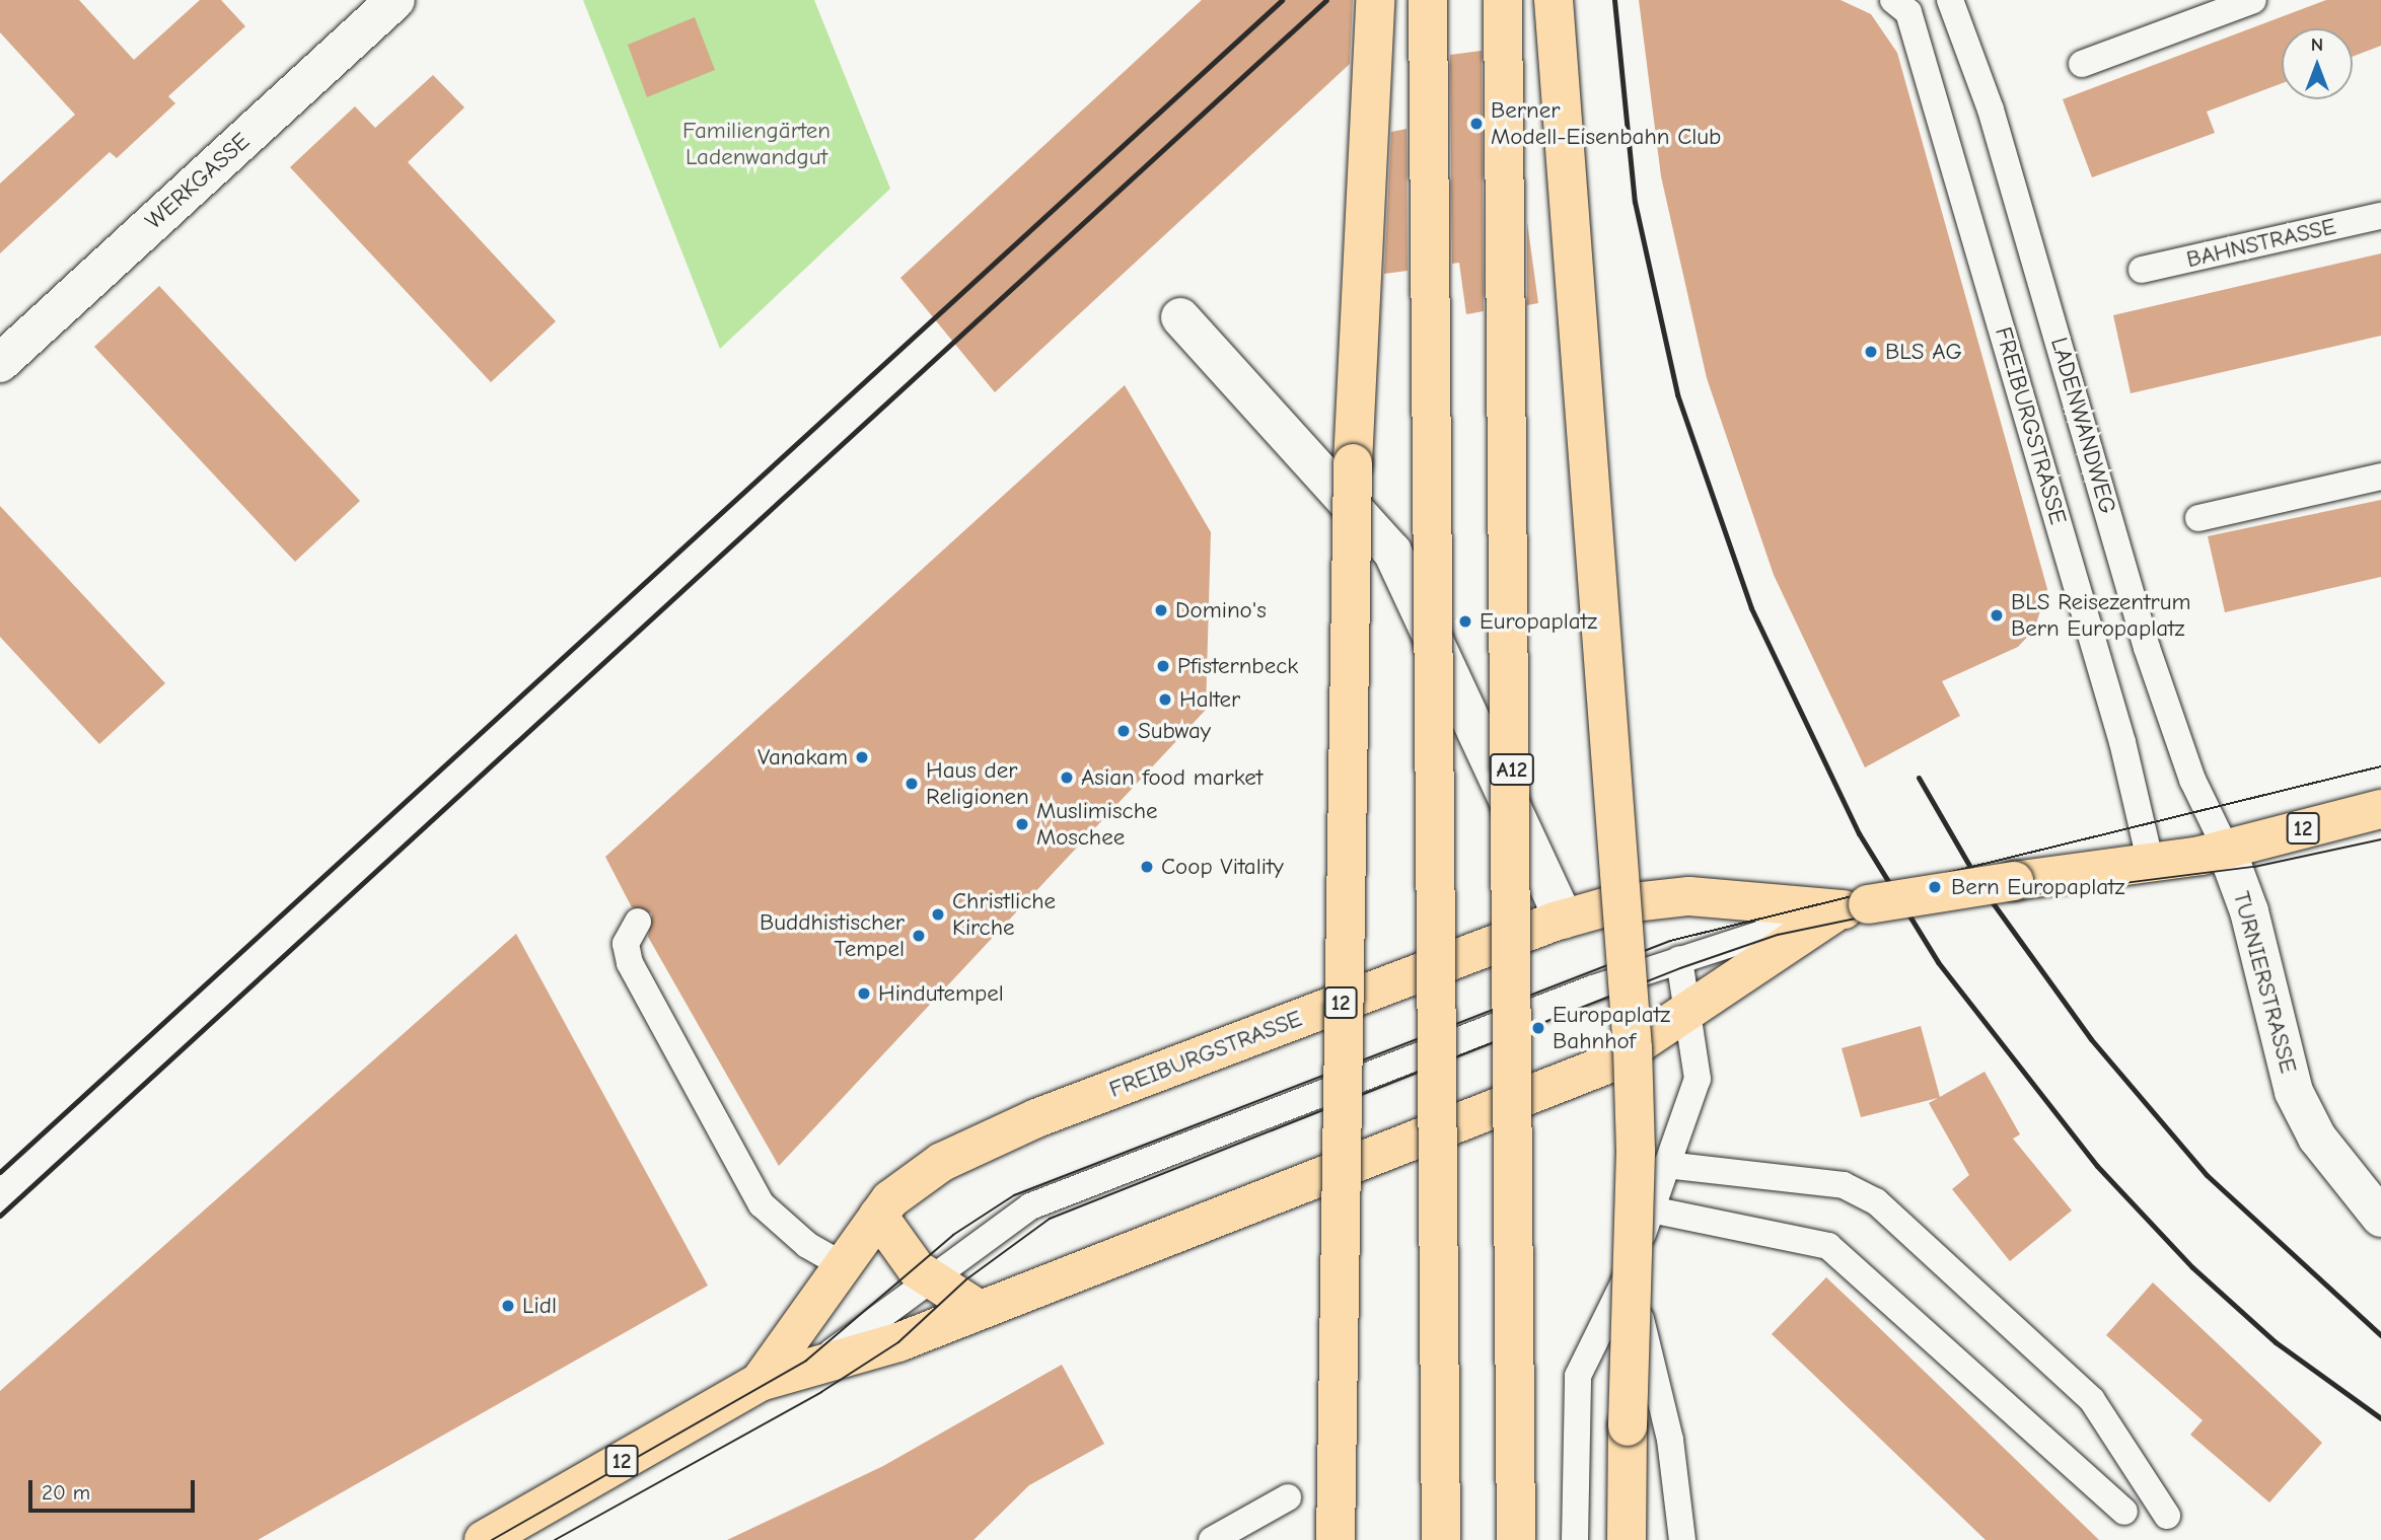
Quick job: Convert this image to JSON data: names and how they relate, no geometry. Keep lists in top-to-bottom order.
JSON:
{
  "streets": {
    "main road": ["FREIBURGSTRASSE", "A12", "12"],
    "street": ["WERKGASSE", "TURNIERSTRASSE"],
    "lane": ["BAHNSTRASSE", "LADENWANDWEG"]
  },
  "crossings": [
    ["FREIBURGSTRASSE", "LADENWANDWEG"],
    ["FREIBURGSTRASSE", "TURNIERSTRASSE"],
    ["LADENWANDWEG", "TURNIERSTRASSE"]
  ],
  "parks": ["Familiengärten Ladenwandgut"],
  "places": [
    "Berner Modell-Eisenbahn Club",
    "BLS AG",
    "Domino's",
    "BLS Reisezentrum Bern Europaplatz",
    "Europaplatz",
    "Pfisternbeck",
    "Halter",
    "Subway",
    "Vanakam",
    "Asian food market",
    "Haus der Religionen",
    "Muslimische Moschee",
    "Coop Vitality",
    "Bern Europaplatz",
    "Christliche Kirche",
    "Buddhistischer Tempel",
    "Hindutempel",
    "Europaplatz Bahnhof",
    "Lidl"
  ],
  "scale_bar": "20 m",
  "north": "top"
}
